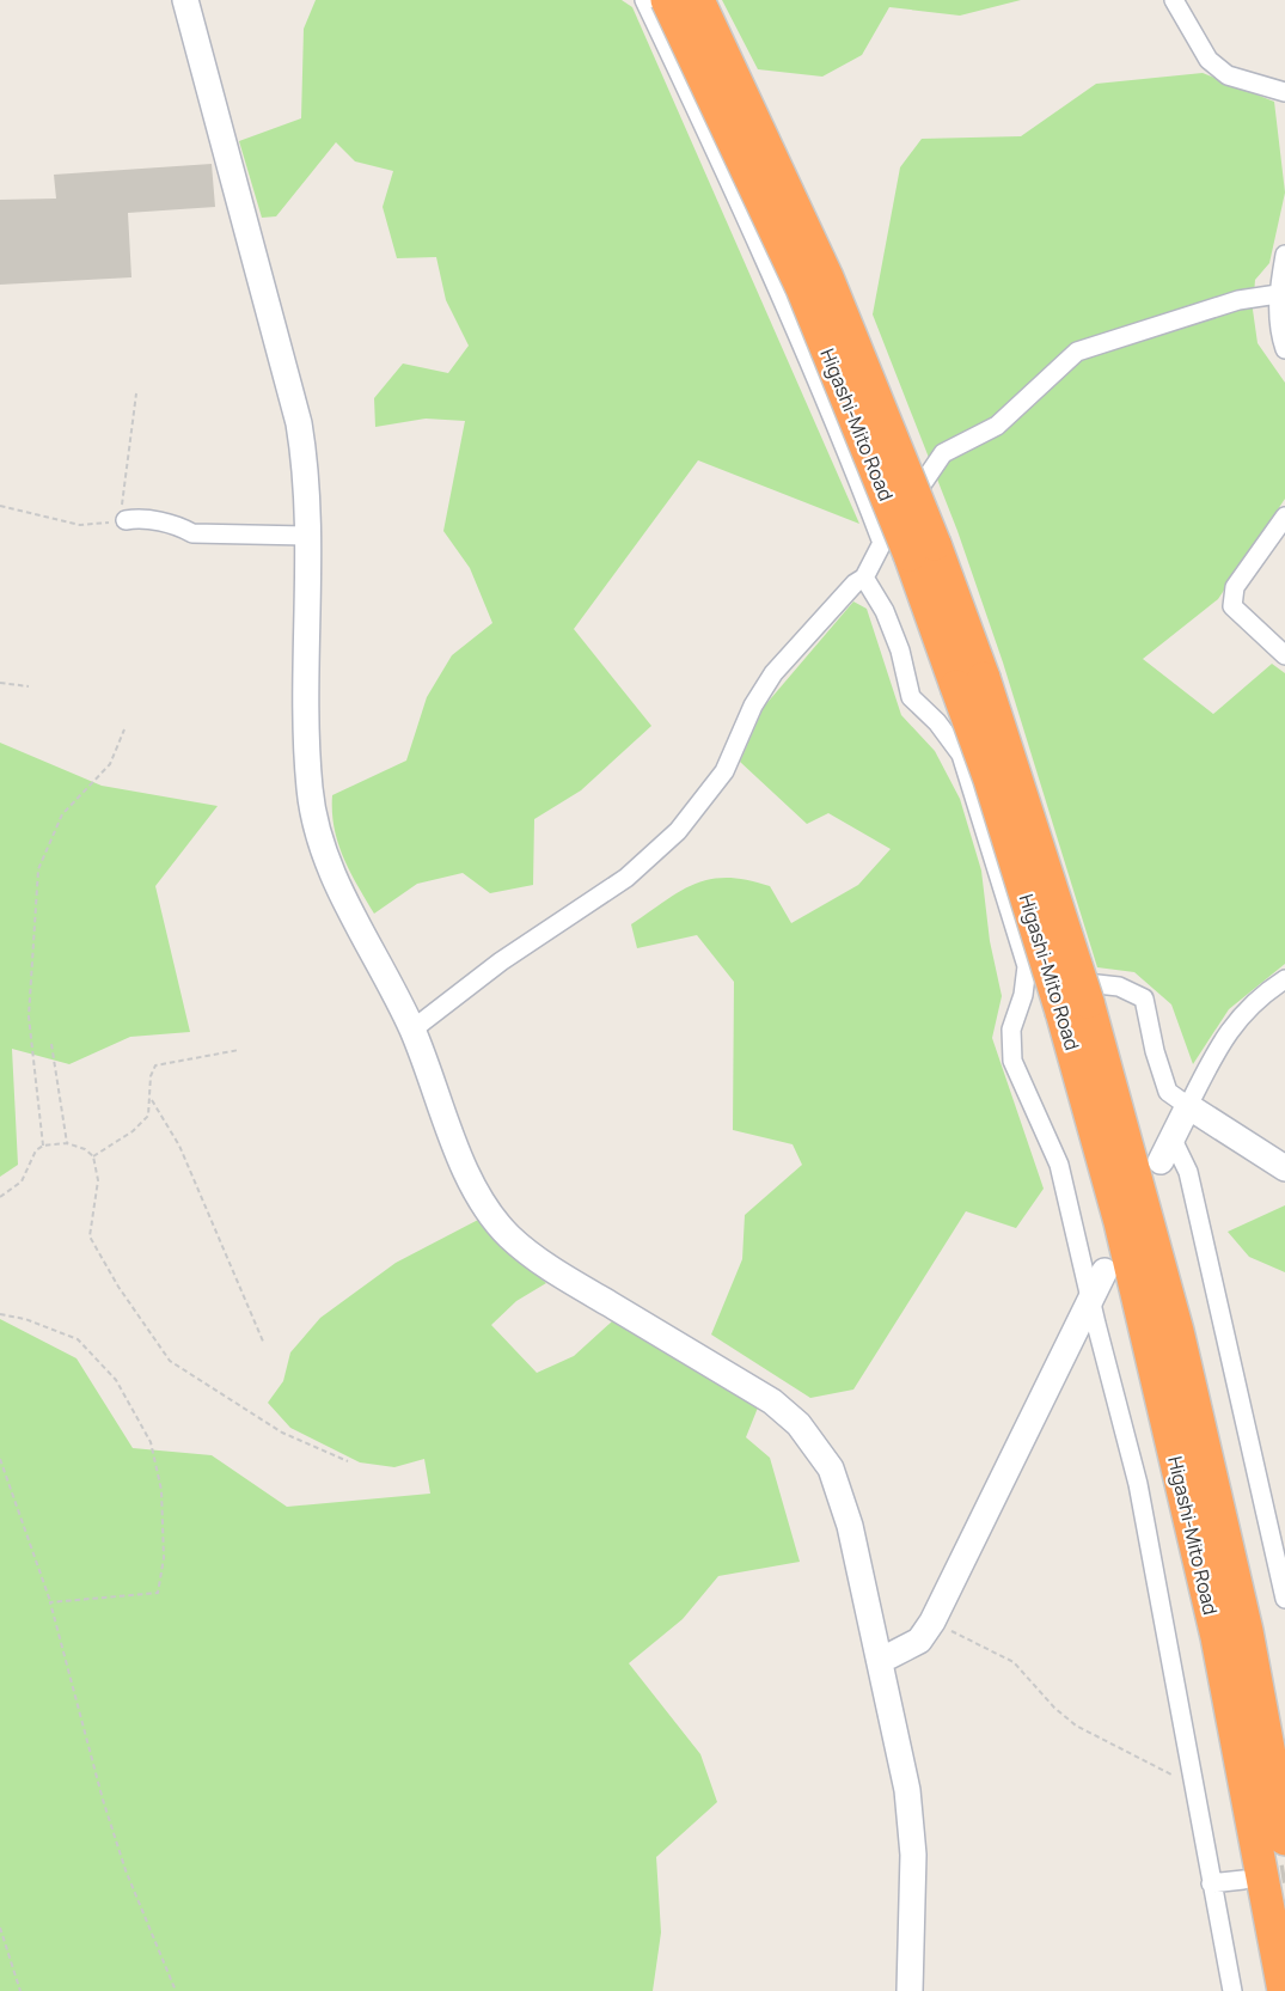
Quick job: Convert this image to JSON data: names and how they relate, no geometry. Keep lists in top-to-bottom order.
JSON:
{
  "streets": {
    "highway": ["Higashi-Mito Road"]
  }
}
